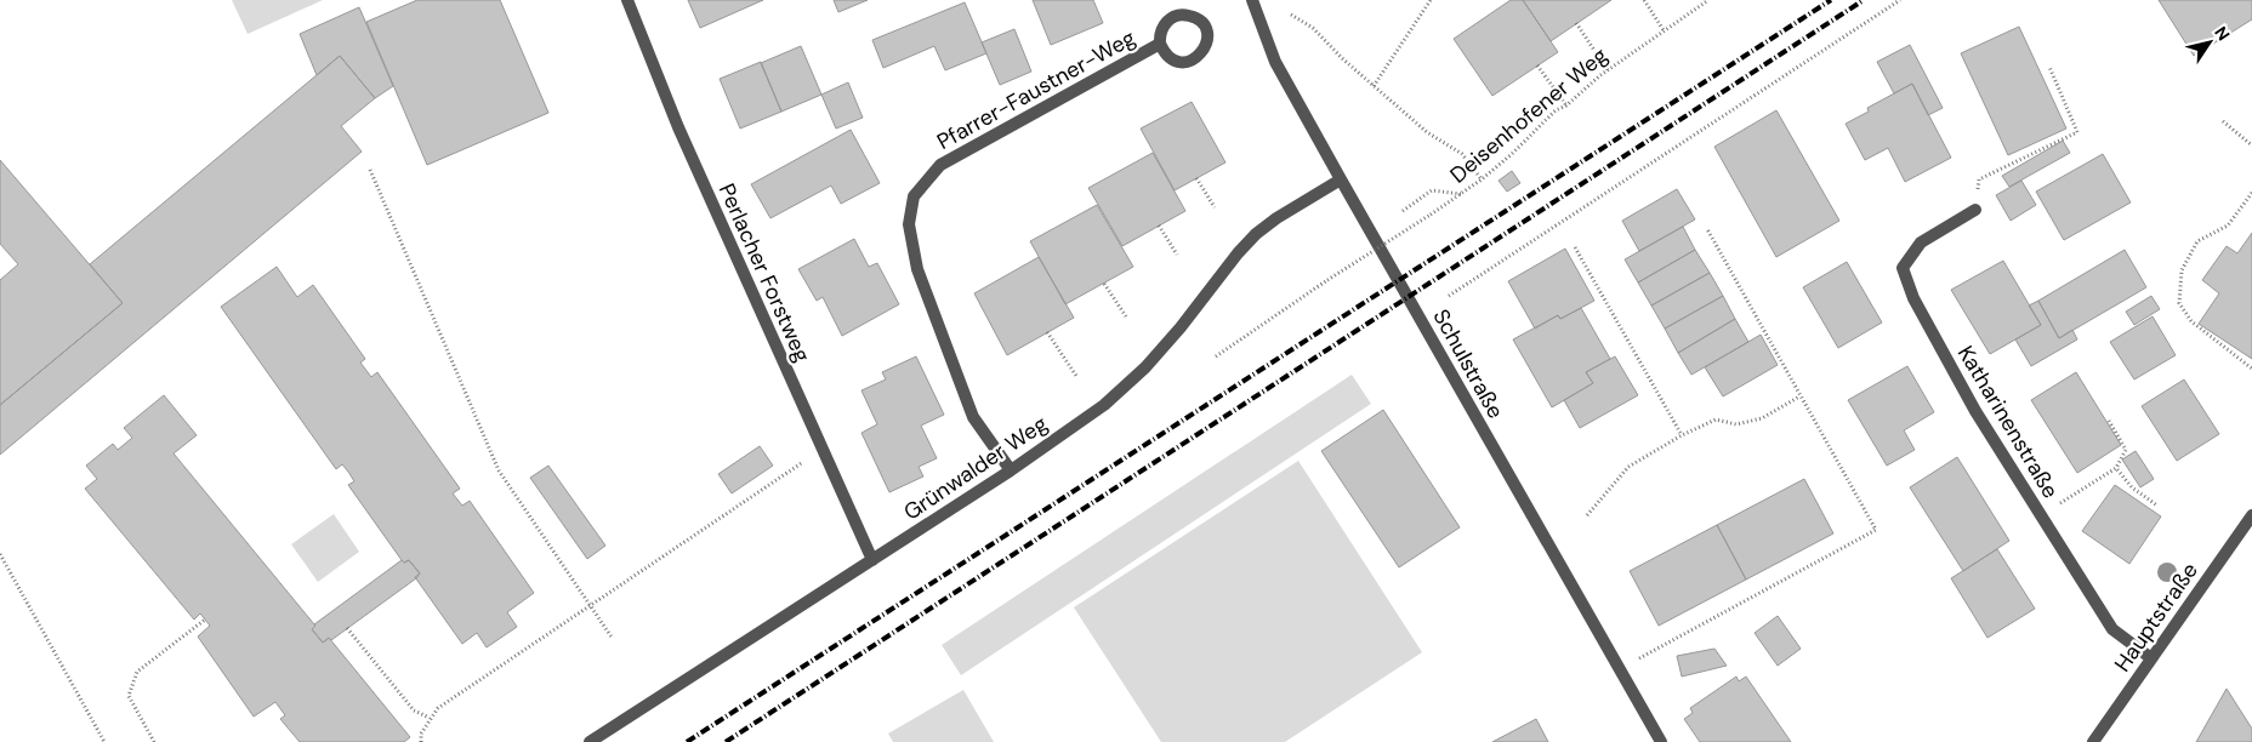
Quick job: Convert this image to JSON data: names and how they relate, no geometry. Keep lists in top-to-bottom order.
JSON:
{
  "streets": {
    "street": [
      "Pfarrer-Faustner-Weg",
      "Perlacher Forstweg",
      "Schulstraße",
      "Katharinenstraße",
      "Grünwalder Weg",
      "Hauptstraße"
    ],
    "path": ["Deisenhofener Weg"]
  },
  "crossings": [
    ["Pfarrer-Faustner-Weg", "Grünwalder Weg"],
    ["Perlacher Forstweg", "Grünwalder Weg"],
    ["Schulstraße", "Grünwalder Weg"],
    ["Katharinenstraße", "Hauptstraße"]
  ],
  "north": "top right"
}
